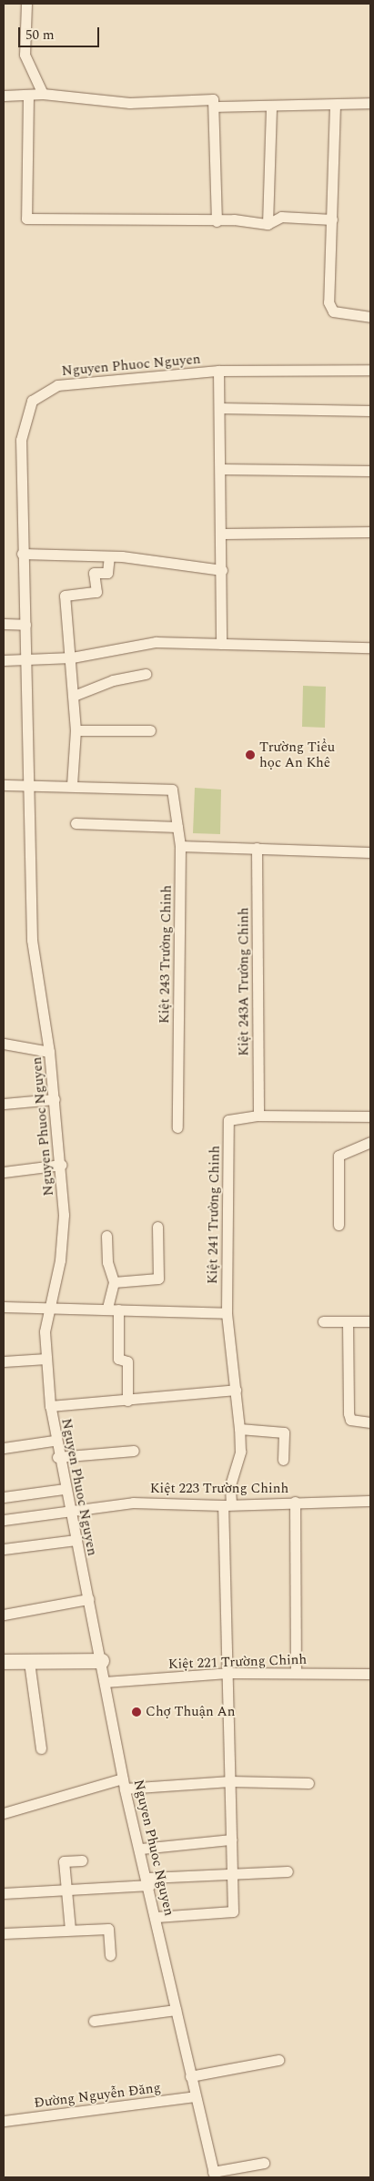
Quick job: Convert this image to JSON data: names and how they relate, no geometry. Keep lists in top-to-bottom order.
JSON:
{
  "streets": {
    "street": [
      "Nguyen Phuoc Nguyen",
      "Kiệt 243 Trường Chinh",
      "Kiệt 243A Trường Chinh",
      "Kiệt 241 Trường Chinh",
      "Kiệt 223 Trường Chinh",
      "Kiệt 221 Trường Chinh",
      "Đường Nguyễn Đăng"
    ]
  },
  "crossings": [
    ["Nguyen Phuoc Nguyen", "Kiệt 241 Trường Chinh"],
    ["Nguyen Phuoc Nguyen", "Kiệt 223 Trường Chinh"],
    ["Nguyen Phuoc Nguyen", "Kiệt 221 Trường Chinh"],
    ["Nguyen Phuoc Nguyen", "Đường Nguyễn Đăng"],
    ["Kiệt 243A Trường Chinh", "Kiệt 241 Trường Chinh"],
    ["Kiệt 241 Trường Chinh", "Kiệt 223 Trường Chinh"],
    ["Kiệt 241 Trường Chinh", "Kiệt 221 Trường Chinh"]
  ],
  "places": ["Trường Tiểu học An Khê", "Chợ Thuận An"],
  "scale_bar": "50 m"
}
